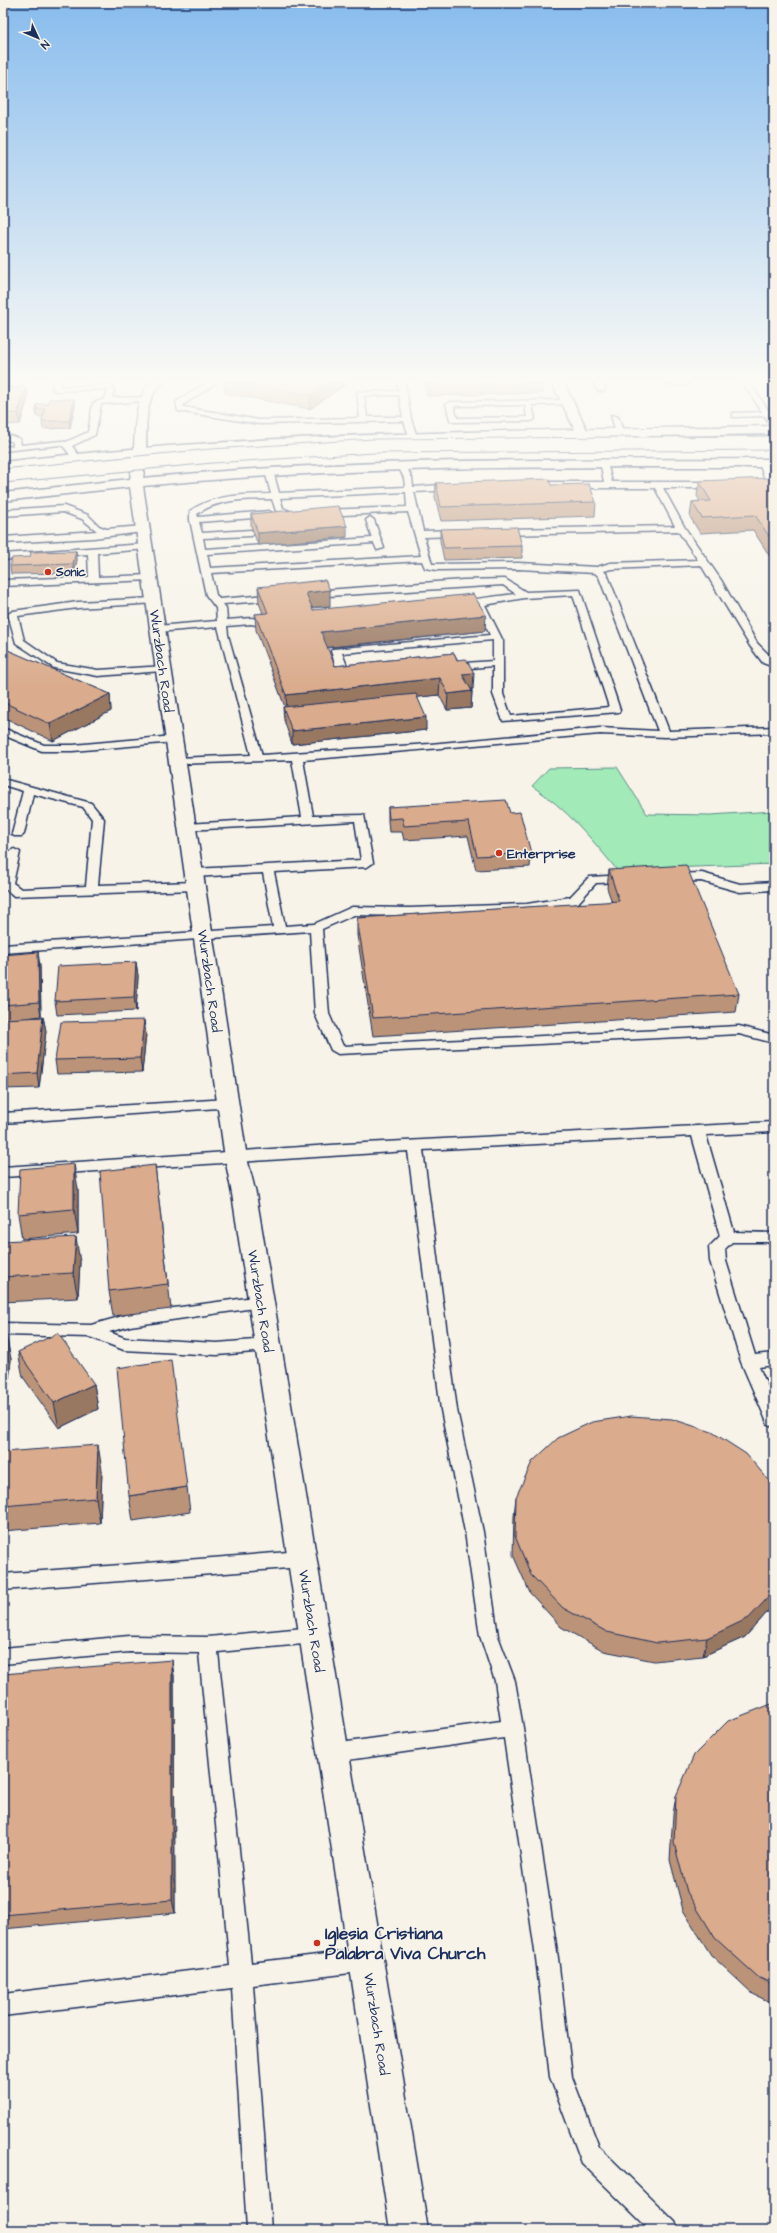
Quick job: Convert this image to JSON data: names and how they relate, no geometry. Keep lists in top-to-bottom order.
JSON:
{
  "streets": {
    "main road": ["Wurzbach Road"]
  },
  "places": ["Sonic", "Enterprise", "Iglesia Cristiana Palabra Viva Church"],
  "north": "bottom right"
}
